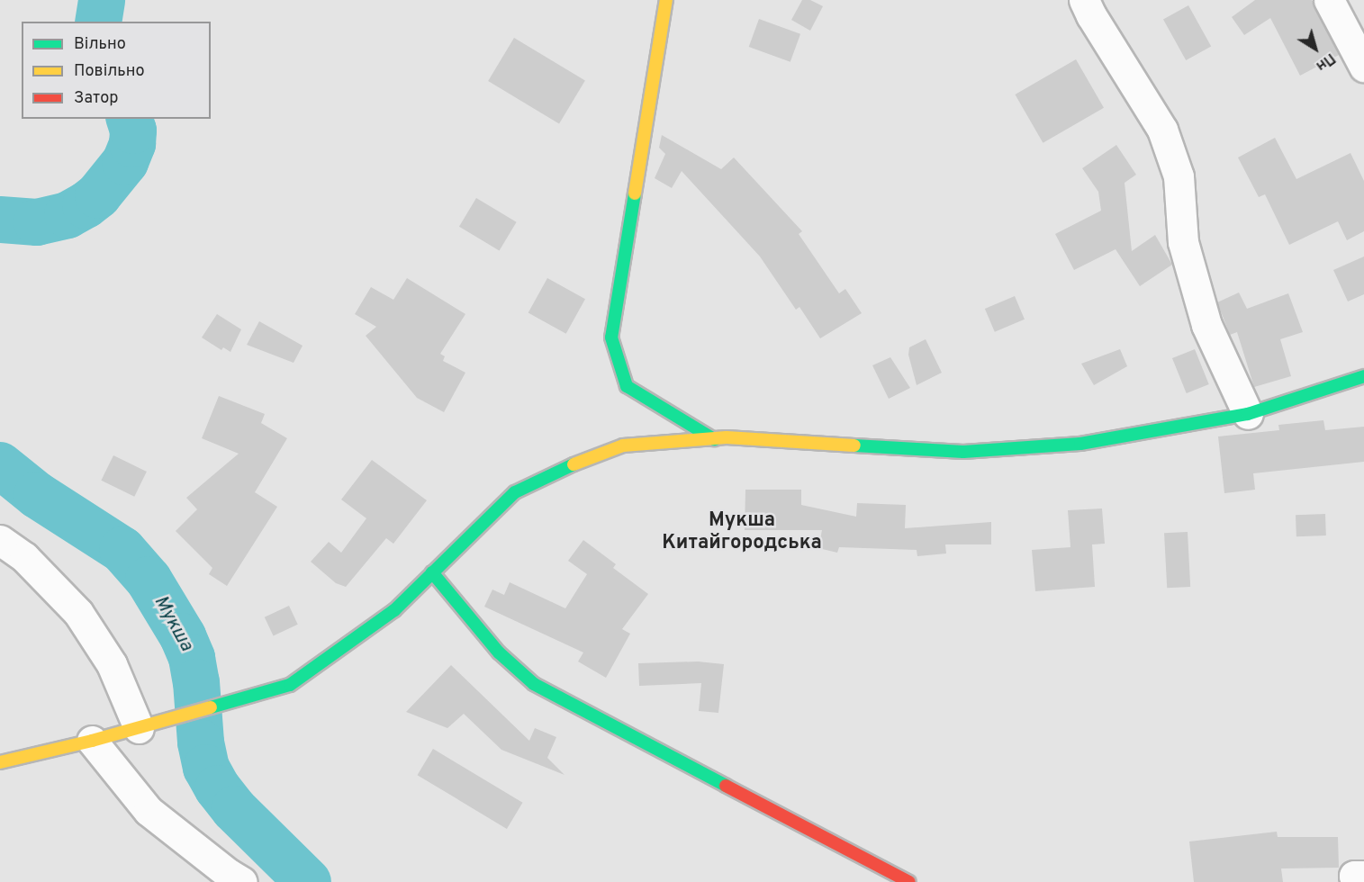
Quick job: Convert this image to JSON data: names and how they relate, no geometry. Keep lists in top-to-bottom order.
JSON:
{
  "districts": ["Мукша Китайгородська"],
  "water": ["Мукша"],
  "legend": ["Вільно", "Повільно", "Затор"],
  "north": "bottom right"
}
